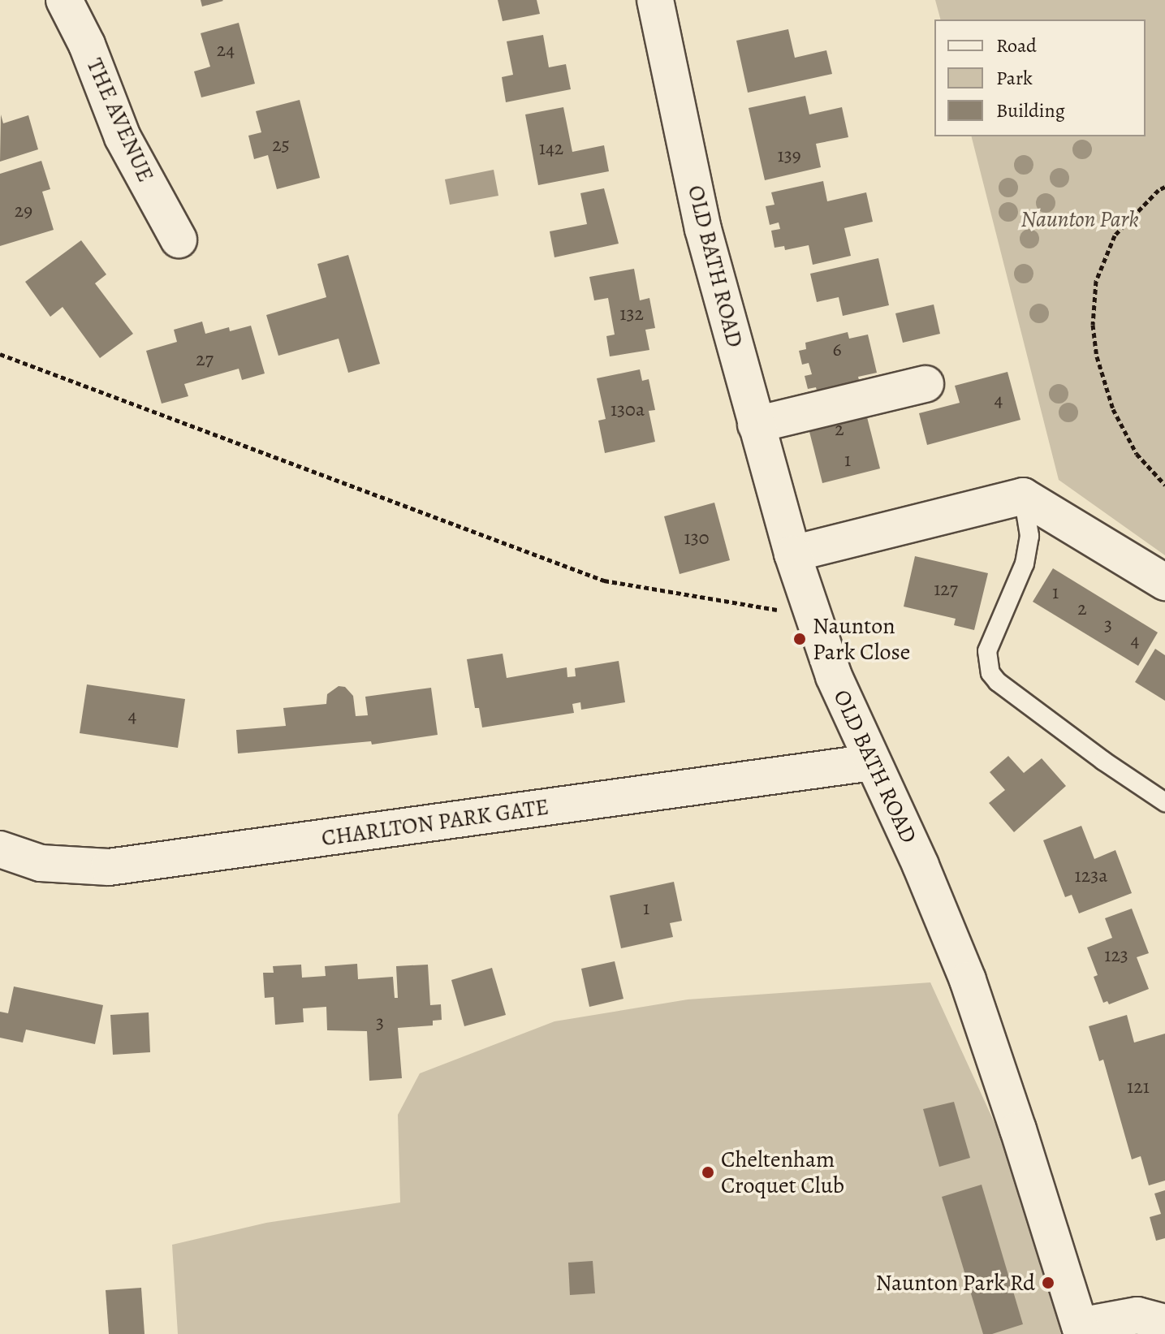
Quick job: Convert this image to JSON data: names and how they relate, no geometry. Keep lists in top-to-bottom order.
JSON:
{
  "streets": {
    "street": ["THE AVENUE", "OLD BATH ROAD", "CHARLTON PARK GATE"]
  },
  "crossings": [
    ["OLD BATH ROAD", "CHARLTON PARK GATE"]
  ],
  "parks": ["Naunton Park"],
  "places": ["Naunton Park Close", "Cheltenham Croquet Club", "Naunton Park Rd"],
  "house_numbers": [
    "24",
    "25",
    "142",
    "139",
    "29",
    "132",
    "6",
    "27",
    "4",
    "130a",
    "2",
    "1",
    "130",
    "127",
    "1",
    "2",
    "3",
    "4",
    "4",
    "123a",
    "1",
    "123",
    "3",
    "121"
  ],
  "legend": ["Road", "Park", "Building"]
}
